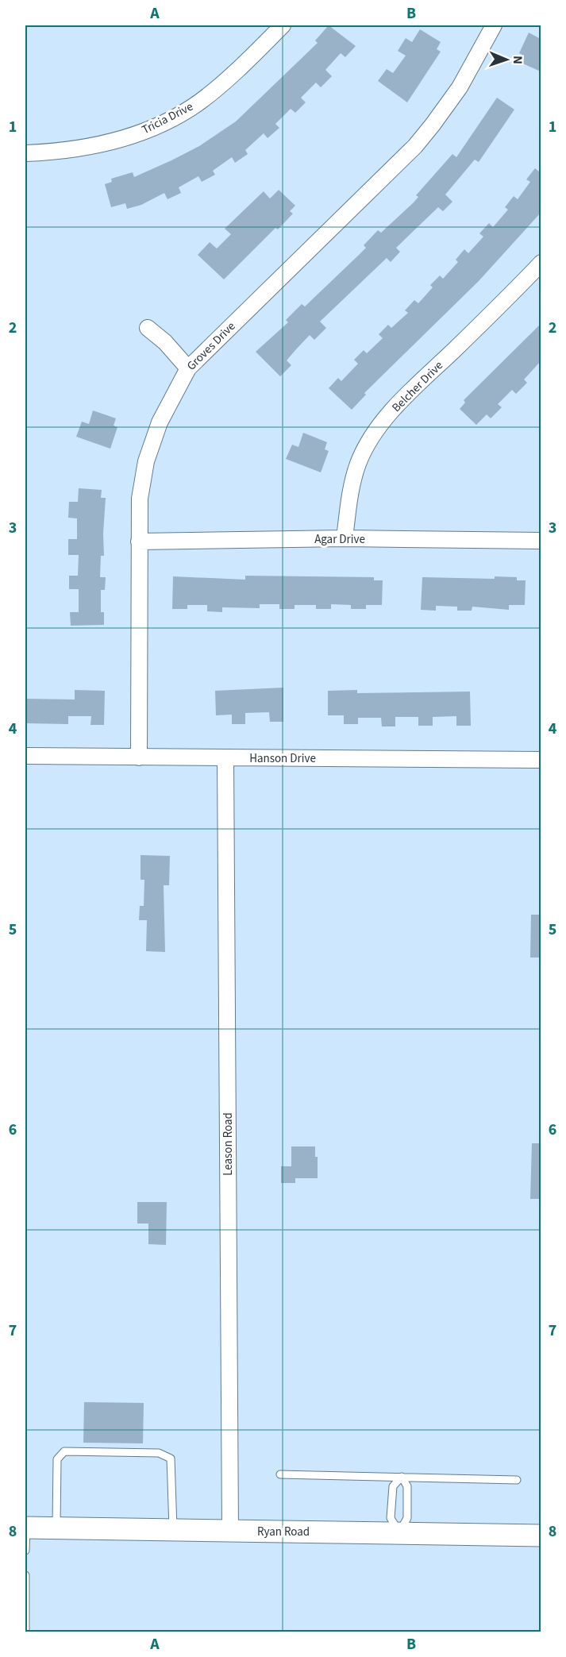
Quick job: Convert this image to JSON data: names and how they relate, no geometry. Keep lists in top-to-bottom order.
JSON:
{
  "streets": {
    "main road": ["Ryan Road"],
    "street": [
      "Tricia Drive",
      "Groves Drive",
      "Belcher Drive",
      "Agar Drive",
      "Hanson Drive",
      "Leason Road"
    ]
  },
  "crossings": [
    ["Groves Drive", "Agar Drive"],
    ["Groves Drive", "Hanson Drive"],
    ["Belcher Drive", "Agar Drive"],
    ["Hanson Drive", "Leason Road"],
    ["Leason Road", "Ryan Road"]
  ],
  "north": "right",
  "grid": {
    "columns": ["A", "B"],
    "rows": [
      "1",
      "2",
      "3",
      "4",
      "5",
      "6",
      "7",
      "8"
    ]
  }
}
